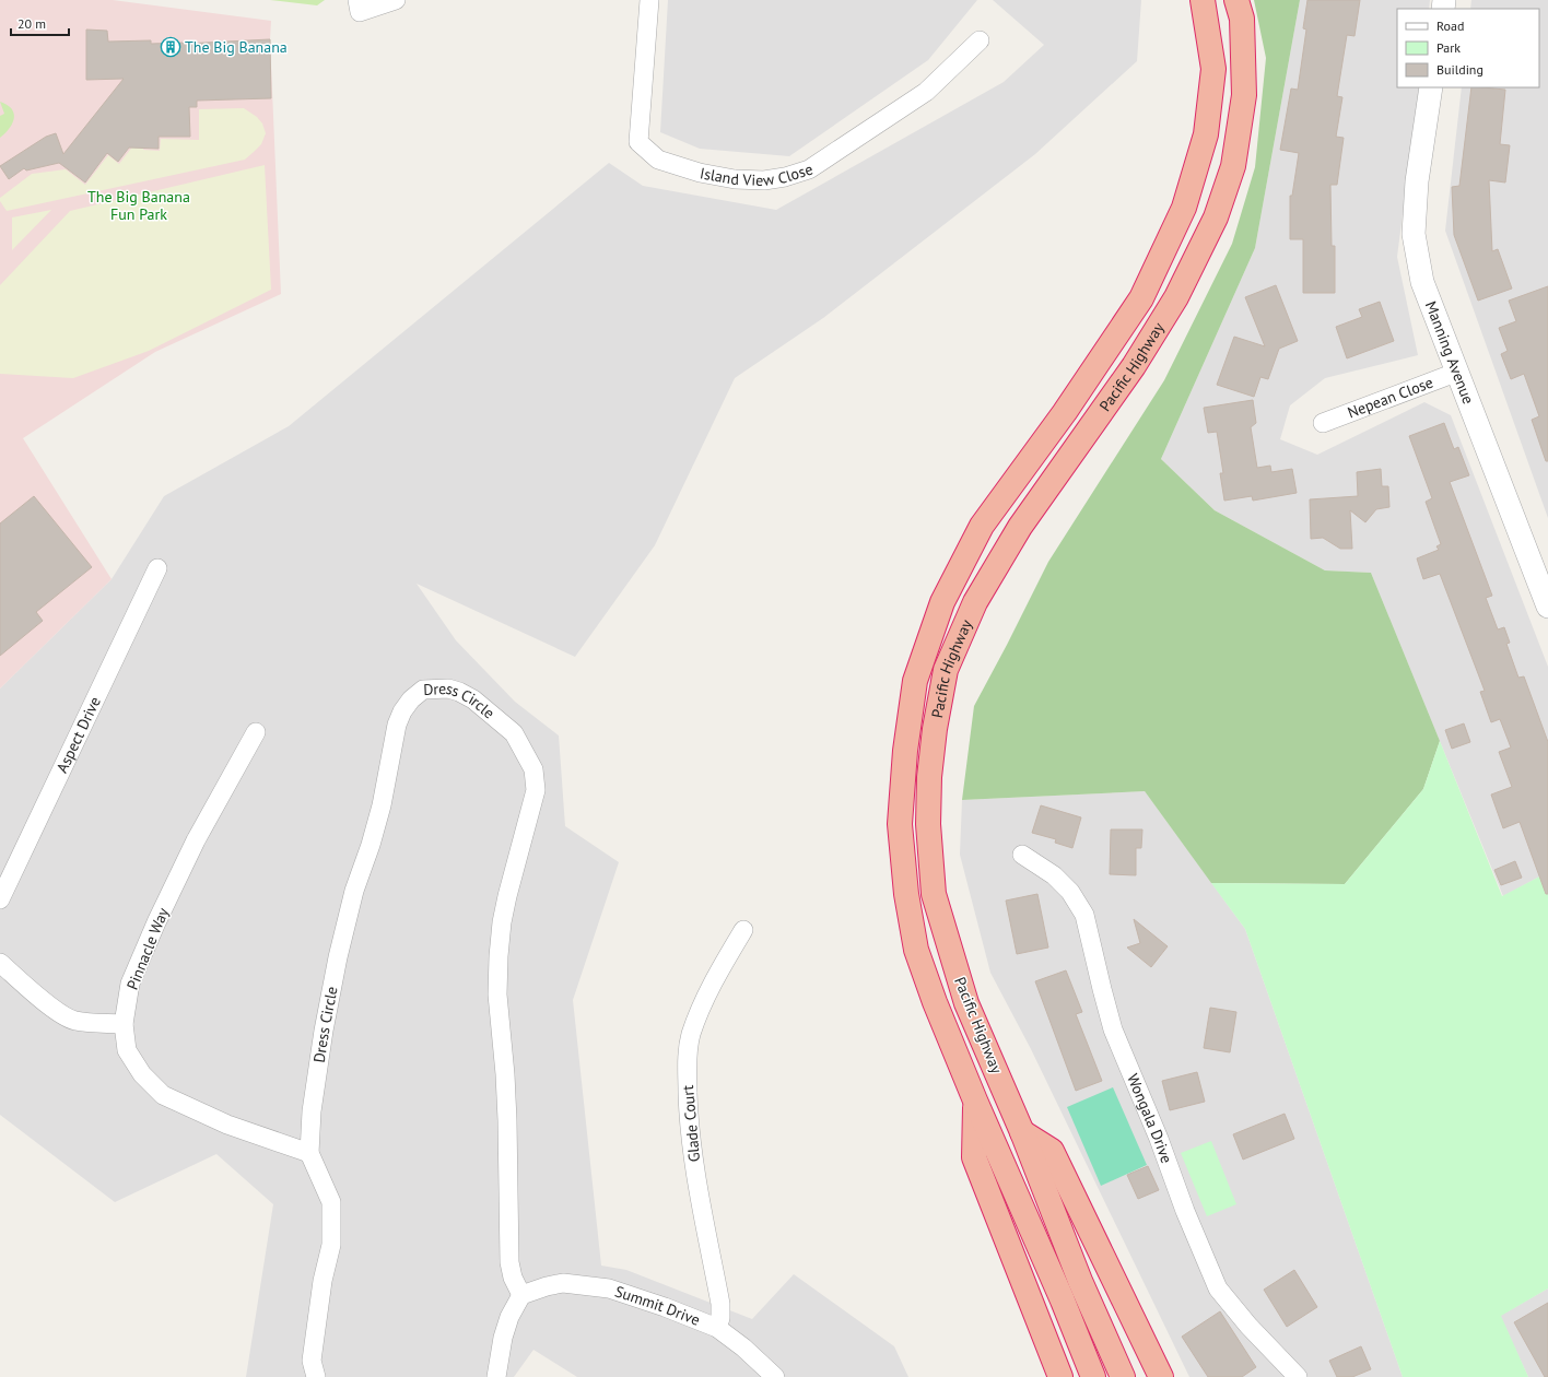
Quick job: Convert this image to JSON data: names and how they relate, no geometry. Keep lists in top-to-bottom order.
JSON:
{
  "streets": {
    "highway": ["Pacific Highway"],
    "street": [
      "Island View Close",
      "Manning Avenue",
      "Nepean Close",
      "Dress Circle",
      "Aspect Drive",
      "Pinnacle Way",
      "Wongala Drive",
      "Glade Court",
      "Summit Drive"
    ]
  },
  "crossings": [
    ["Manning Avenue", "Nepean Close"],
    ["Dress Circle", "Pinnacle Way"],
    ["Dress Circle", "Summit Drive"],
    ["Glade Court", "Summit Drive"]
  ],
  "parks": ["The Big Banana Fun Park"],
  "places": {
    "building": ["The Big Banana"]
  },
  "legend": ["Road", "Park", "Building"],
  "scale_bar": "20 m"
}
